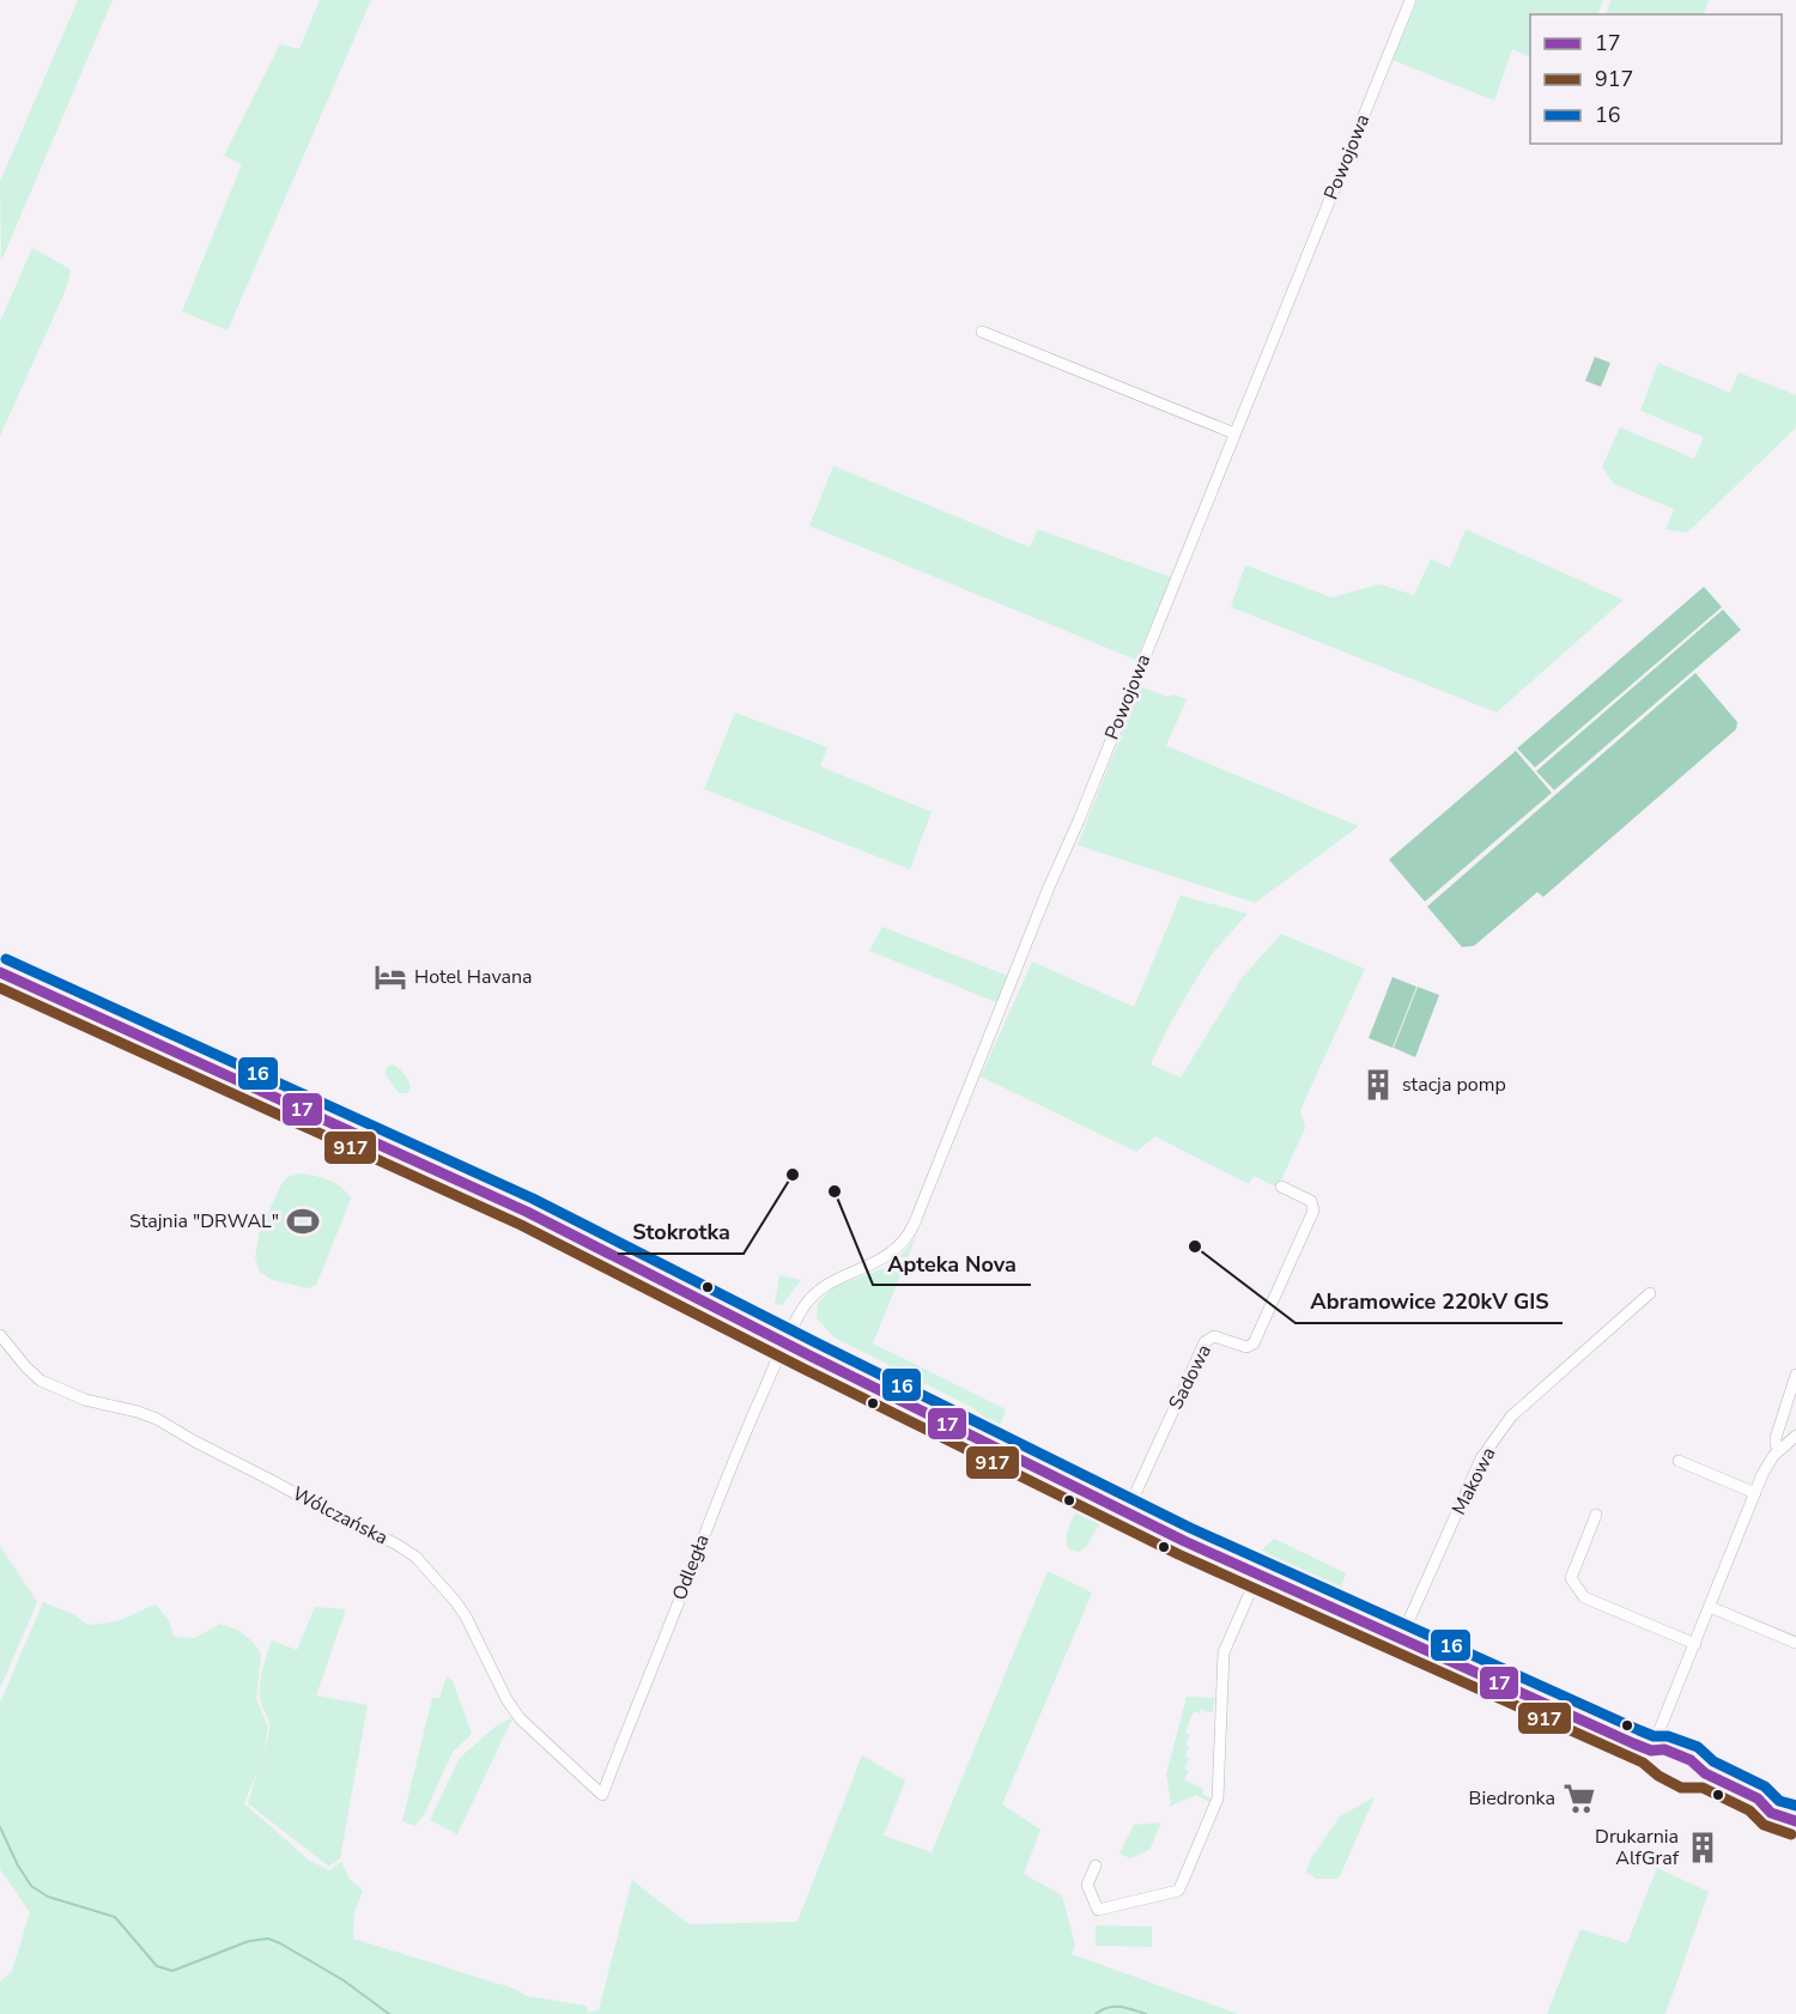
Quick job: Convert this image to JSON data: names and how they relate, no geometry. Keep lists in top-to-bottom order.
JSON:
{
  "streets": {
    "street": [
      "Powojowa",
      "Sadowa",
      "Makowa",
      "Wólczańska",
      "Odległa"
    ]
  },
  "crossings": [
    ["Powojowa", "Odległa"],
    ["Wólczańska", "Odległa"]
  ],
  "places": {
    "hotel": ["Hotel Havana"],
    "building": ["stacja pomp", "Drukarnia AlfGraf"],
    "other": ["Stokrotka", "Apteka Nova", "Abramowice 220kV GIS"],
    "sports": ["Stajnia \"DRWAL\""],
    "supermarket": ["Biedronka"]
  },
  "lines": ["transit line 16", "transit line 17", "transit line 917"],
  "legend": ["17", "917", "16"]
}
